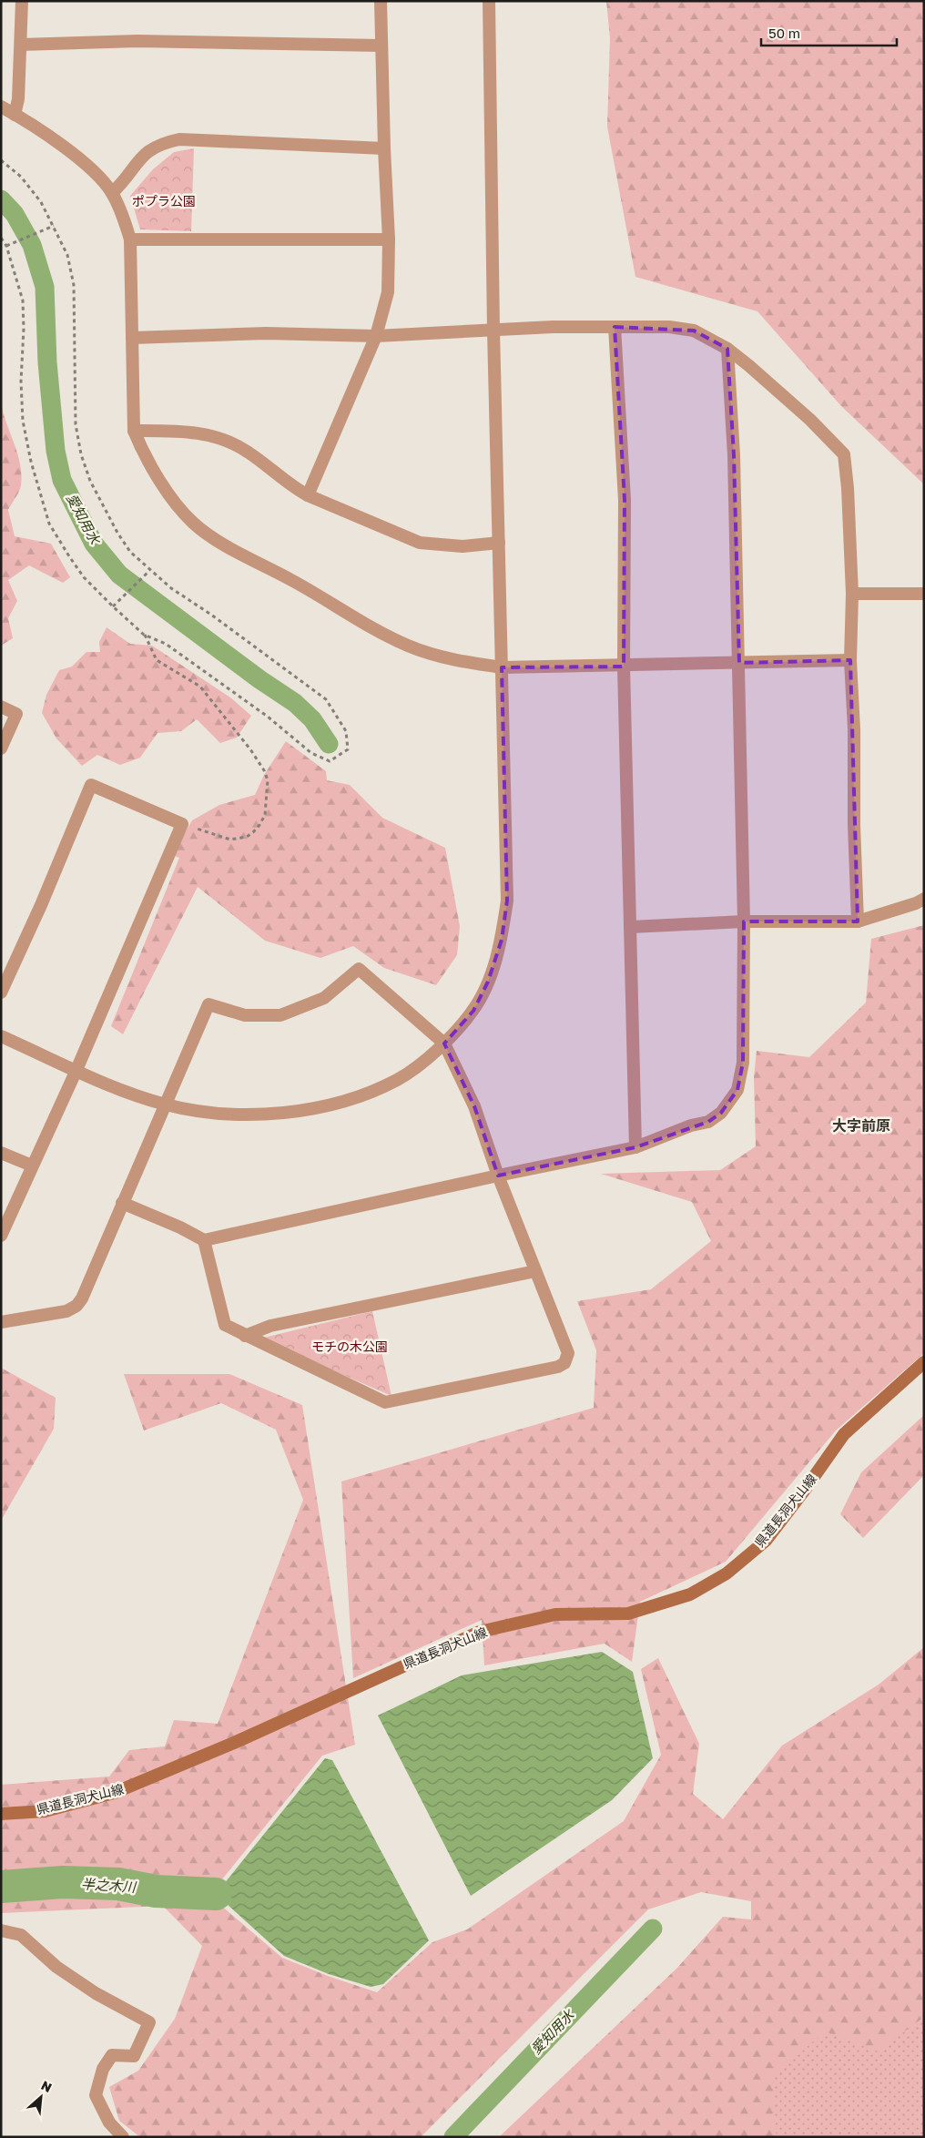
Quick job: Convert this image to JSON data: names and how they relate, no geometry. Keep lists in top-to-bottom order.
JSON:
{
  "streets": {
    "main road": ["県道長洞犬山線"]
  },
  "districts": ["大字前原"],
  "water": ["愛知用水", "半之木川"],
  "parks": ["ポプラ公園", "モチの木公園"],
  "scale_bar": "50 m",
  "north": "top right"
}
